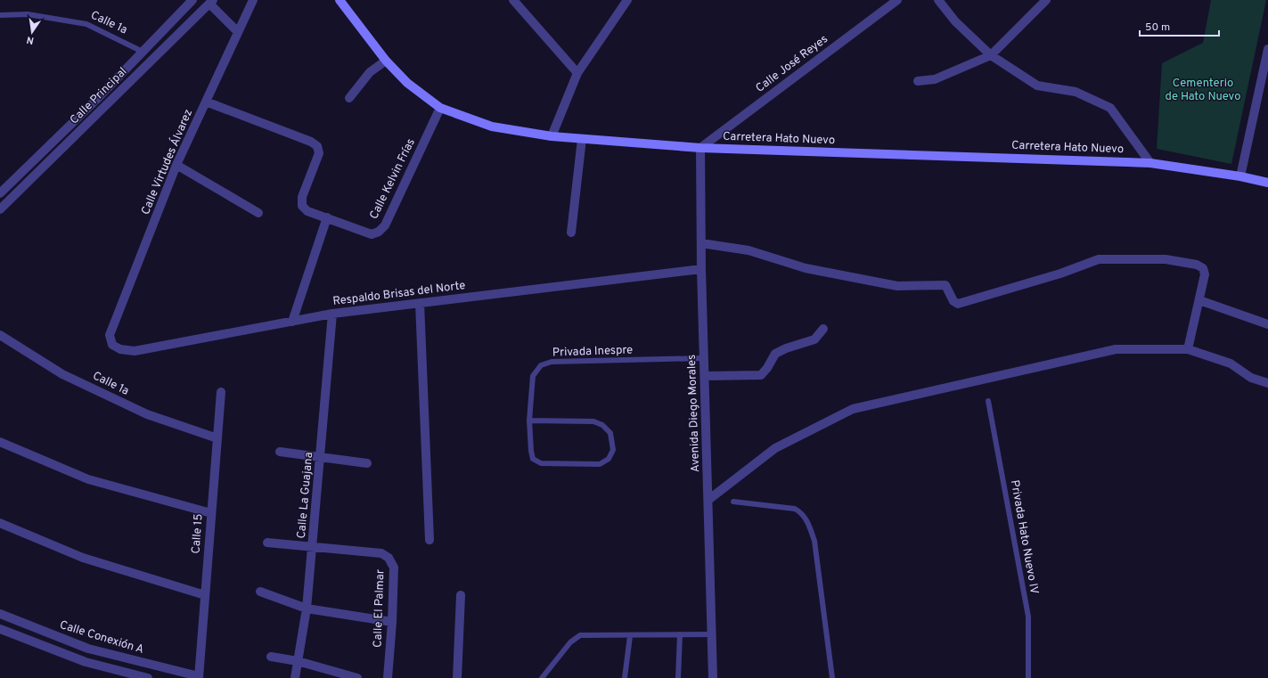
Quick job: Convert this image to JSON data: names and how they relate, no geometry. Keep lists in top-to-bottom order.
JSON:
{
  "streets": {
    "main road": ["Carretera Hato Nuevo"],
    "street": [
      "Calle 1a",
      "Calle José Reyes",
      "Calle Principal",
      "Calle Virtudes Álvarez",
      "Calle Kelvin Frías",
      "Respaldo Brisas del Norte",
      "Avenida Diego Morales",
      "Calle La Guajana",
      "Calle 15",
      "Calle El Palmar",
      "Calle Conexión A"
    ],
    "lane": ["Privada Inespre", "Privada Hato Nuevo IV"]
  },
  "crossings": [
    ["Calle 1a", "Calle Principal"],
    ["Calle 1a", "Calle 15"],
    ["Calle José Reyes", "Carretera Hato Nuevo"],
    ["Calle José Reyes", "Avenida Diego Morales"],
    ["Carretera Hato Nuevo", "Calle Kelvin Frías"],
    ["Carretera Hato Nuevo", "Avenida Diego Morales"],
    ["Calle Virtudes Álvarez", "Calle Kelvin Frías"],
    ["Calle Virtudes Álvarez", "Respaldo Brisas del Norte"],
    ["Respaldo Brisas del Norte", "Avenida Diego Morales"],
    ["Respaldo Brisas del Norte", "Calle La Guajana"],
    ["Privada Inespre", "Avenida Diego Morales"],
    ["Calle La Guajana", "Calle El Palmar"],
    ["Calle 15", "Calle Conexión A"]
  ],
  "parks": ["Cementerio de Hato Nuevo"],
  "scale_bar": "50 m",
  "north": "bottom"
}
